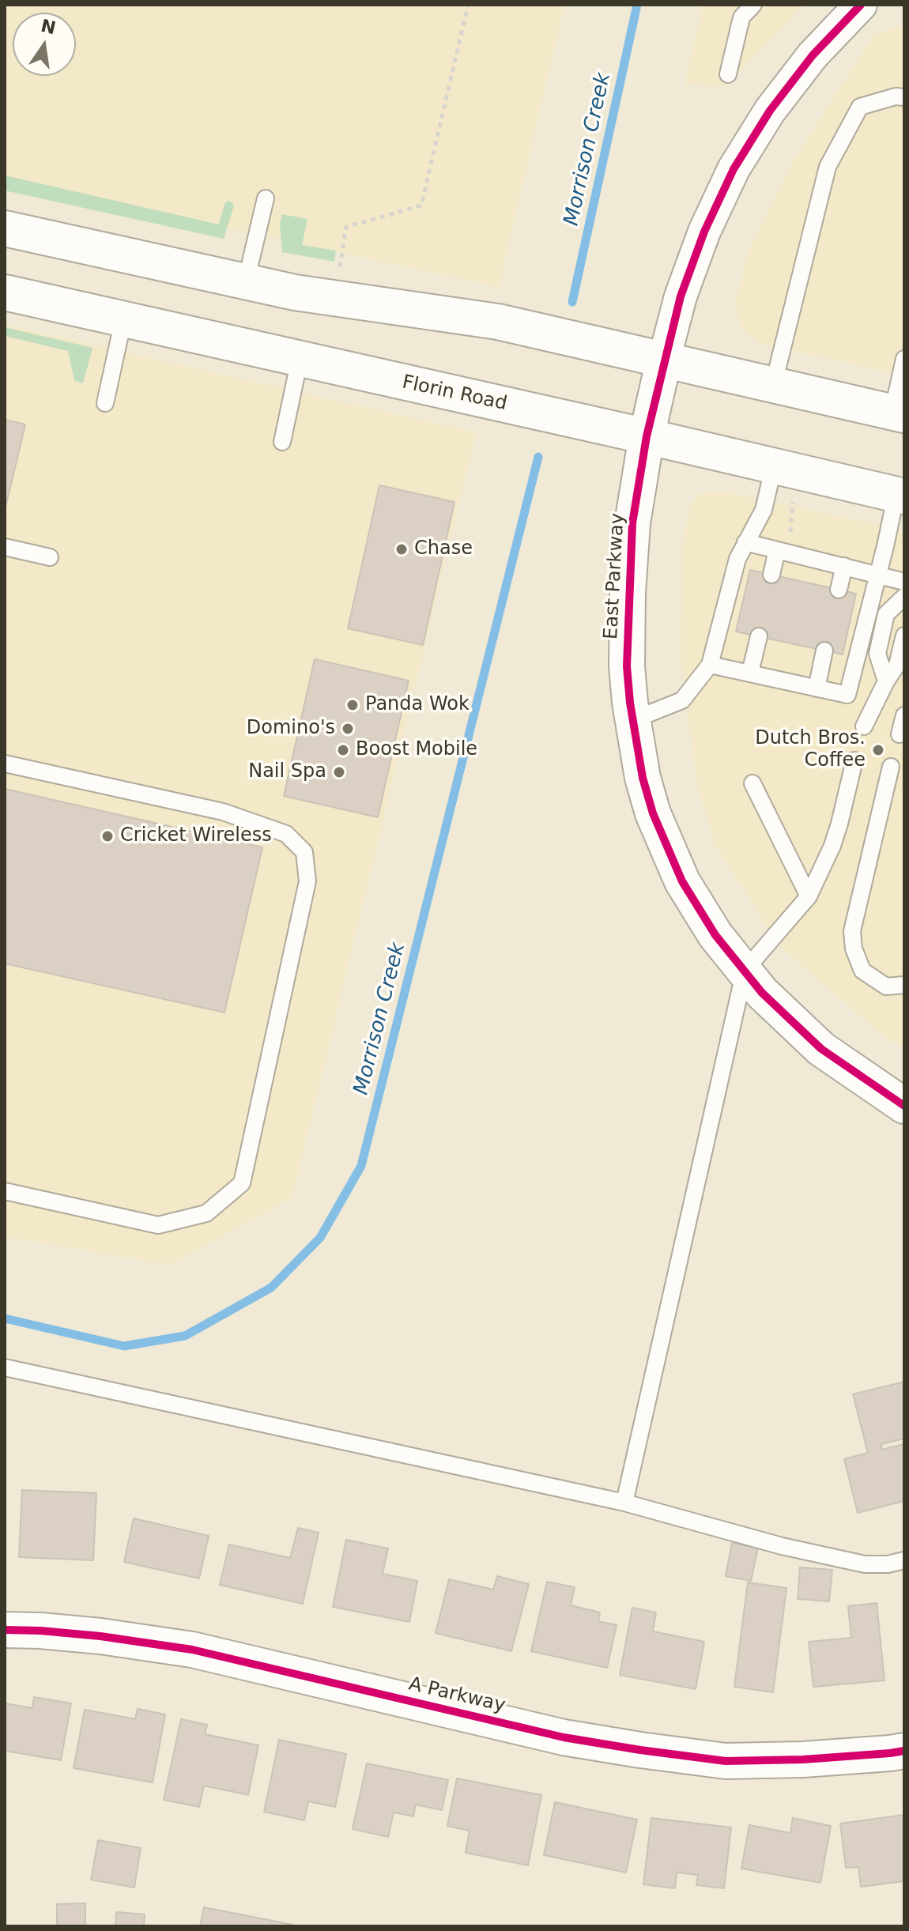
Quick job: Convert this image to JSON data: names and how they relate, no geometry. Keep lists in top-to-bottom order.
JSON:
{
  "streets": {
    "main road": ["Florin Road", "East Parkway", "A Parkway"]
  },
  "crossings": [
    ["Florin Road", "East Parkway"]
  ],
  "water": ["Morrison Creek"],
  "places": [
    "Chase",
    "Panda Wok",
    "Domino's",
    "Boost Mobile",
    "Dutch Bros. Coffee",
    "Nail Spa",
    "Cricket Wireless"
  ],
  "north": "top"
}
